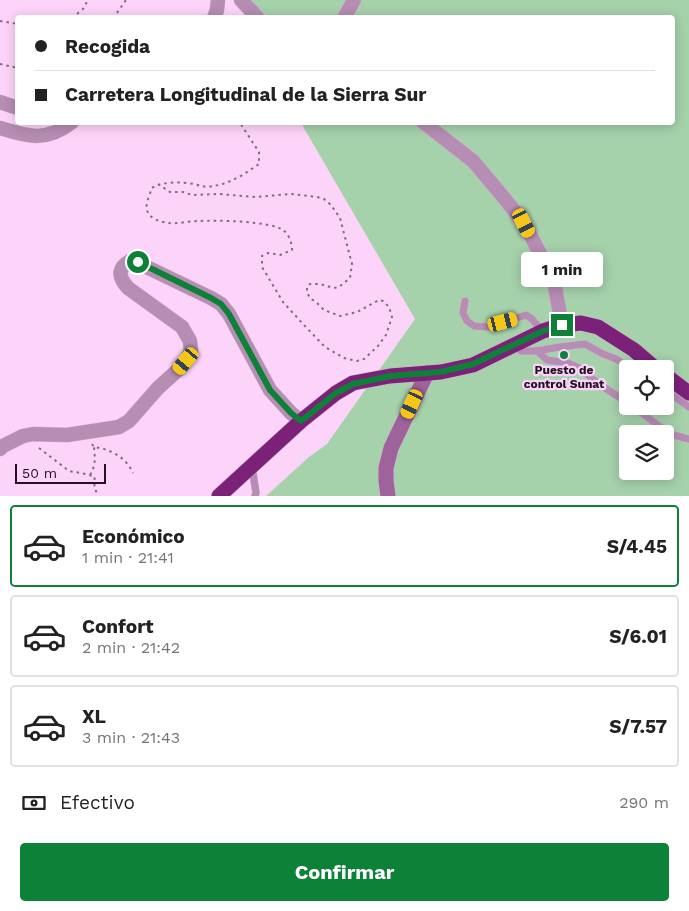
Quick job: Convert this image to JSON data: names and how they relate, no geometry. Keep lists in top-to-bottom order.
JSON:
{
  "places": ["Puesto de control Sunat"],
  "scale_bar": "50 m",
  "page": {
    "banner": ["Recogida", "Carretera Longitudinal de la Sierra Sur"],
    "bubble": "1 min",
    "scale": "50 m",
    "list": [
      {
        "name": "Económico",
        "note": "1 min · 21:41",
        "value": "S/4.45"
      },
      {
        "name": "Confort",
        "note": "2 min · 21:42",
        "value": "S/6.01"
      },
      {
        "name": "XL",
        "note": "3 min · 21:43",
        "value": "S/7.57"
      }
    ],
    "pay": ["Efectivo", "290 m"],
    "buttons": "Confirmar"
  }
}
